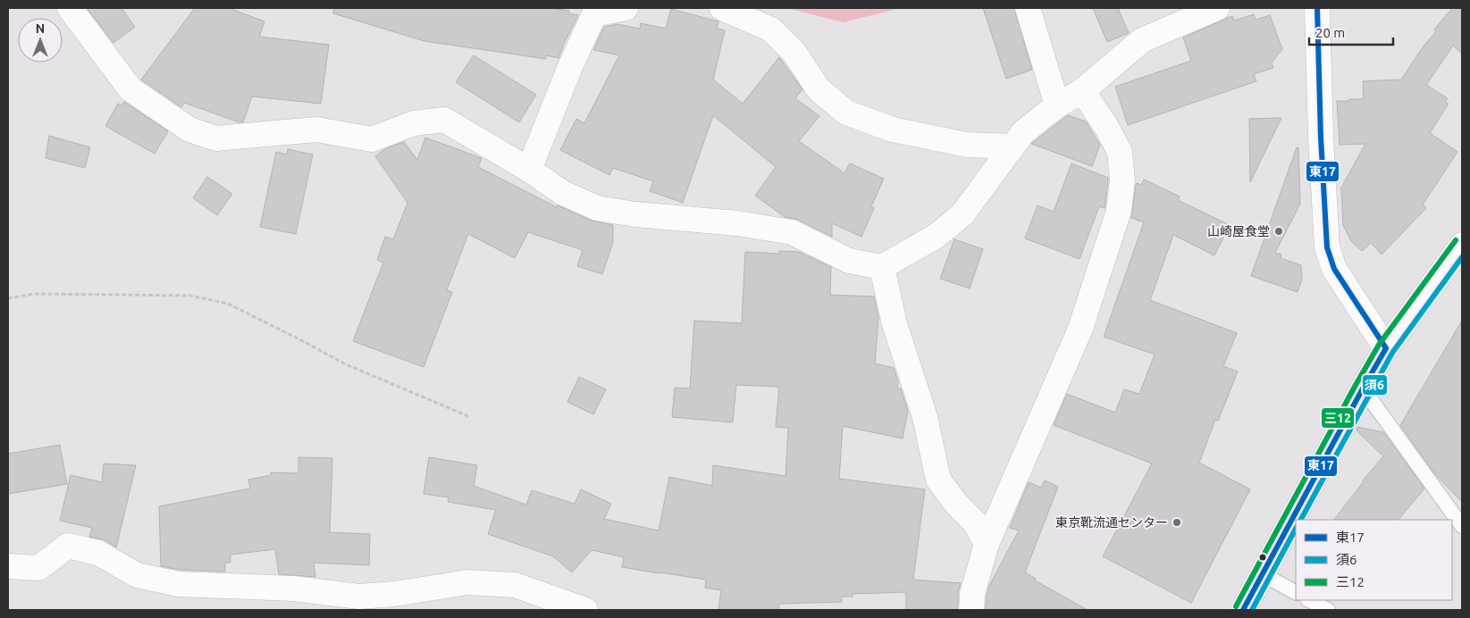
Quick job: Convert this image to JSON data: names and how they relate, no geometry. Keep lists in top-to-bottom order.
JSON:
{
  "places": ["山崎屋食堂", "東京靴流通センター"],
  "lines": ["transit line 東17", "transit line 三12", "transit line 須6"],
  "legend": ["東17", "須6", "三12"],
  "scale_bar": "20 m",
  "north": "top"
}
